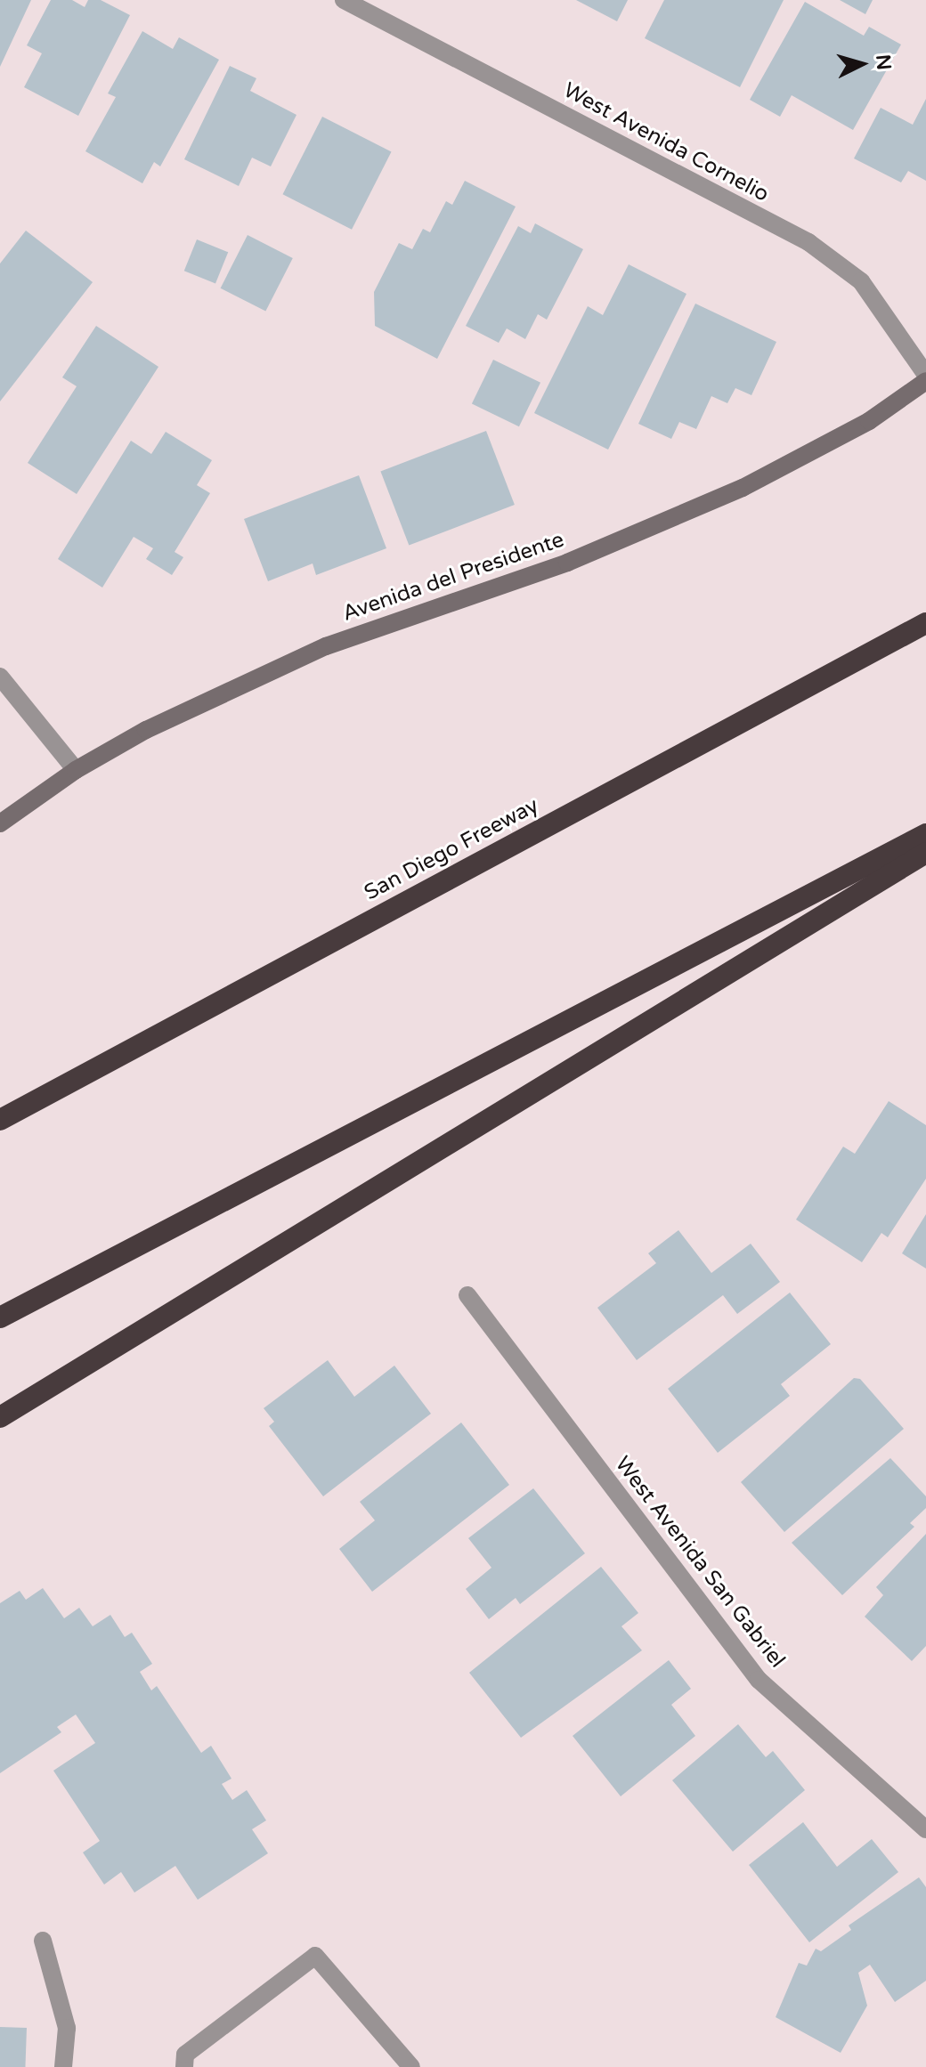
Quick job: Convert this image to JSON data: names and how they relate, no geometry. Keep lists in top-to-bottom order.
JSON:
{
  "streets": {
    "highway": ["San Diego Freeway"],
    "main road": ["Avenida del Presidente"],
    "street": ["West Avenida Cornelio", "West Avenida San Gabriel"]
  },
  "north": "right"
}
